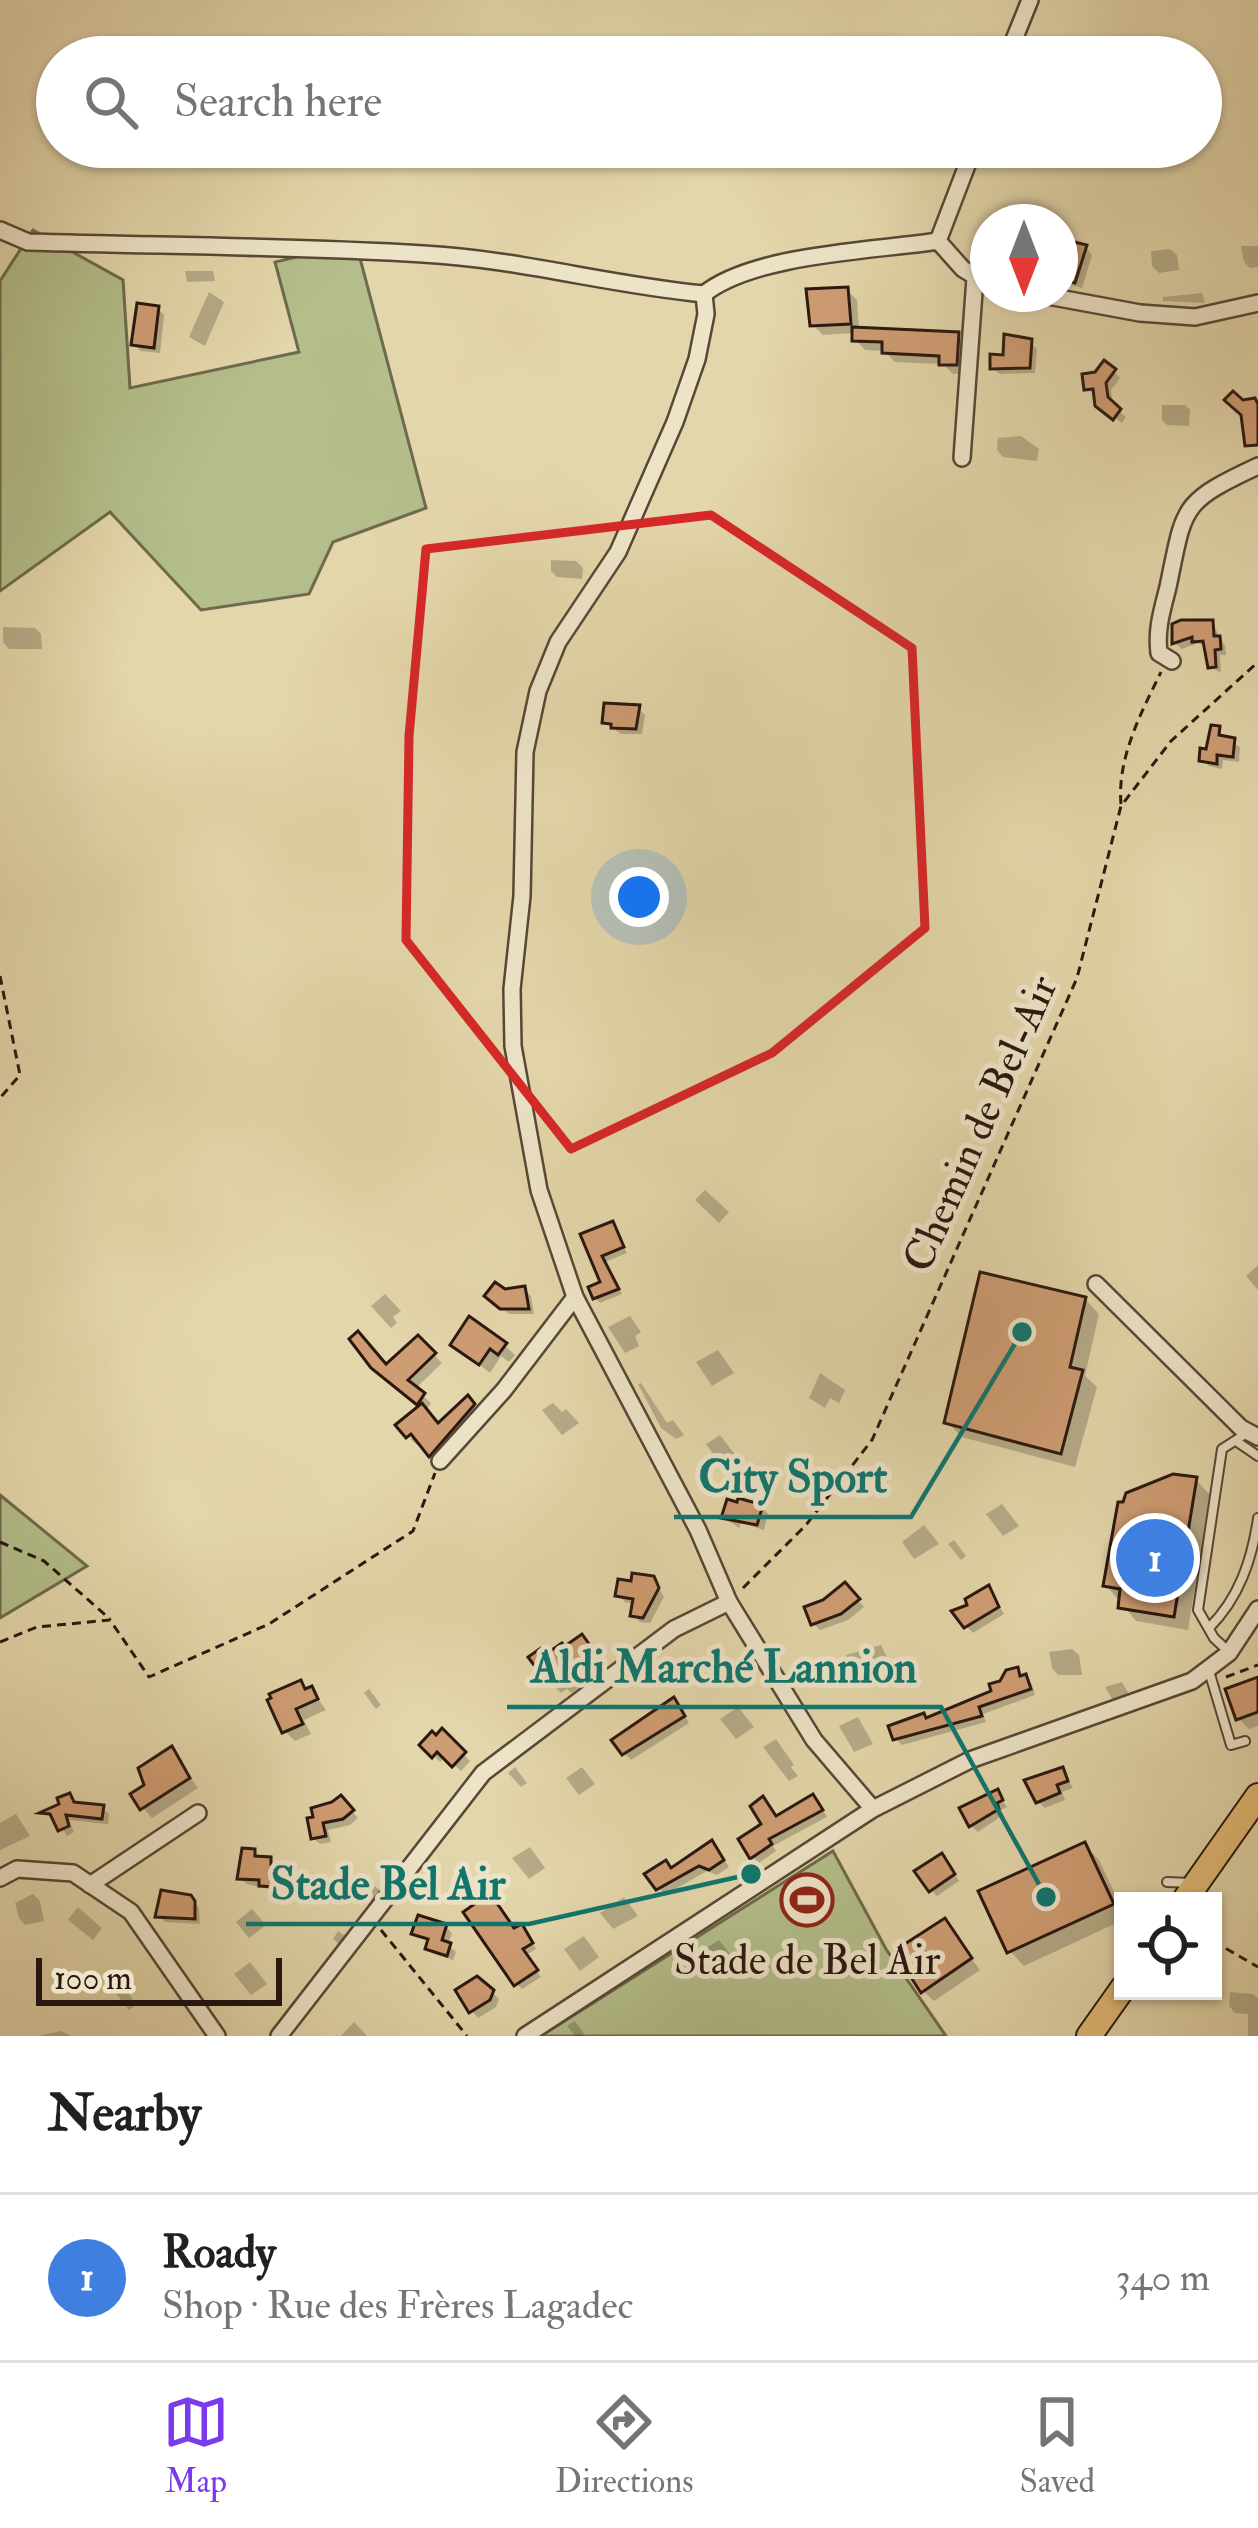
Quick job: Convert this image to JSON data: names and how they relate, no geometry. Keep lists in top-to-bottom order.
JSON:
{
  "streets": {
    "path": ["Chemin de Bel-Air"]
  },
  "places": {
    "other": ["City Sport", "Stade Bel Air", "Aldi Marché Lannion"],
    "sports": ["Stade de Bel Air"]
  },
  "scale_bar": "100 m",
  "north": "bottom",
  "page": {
    "search": "Search here",
    "pins": "1",
    "scale": "100 m",
    "heading": "Nearby",
    "list": [
      {
        "mark": "1",
        "name": "Roady",
        "note": "Shop · Rue des Frères Lagadec",
        "value": "340 m"
      }
    ],
    "nav": ["Map", "Directions", "Saved"]
  }
}
